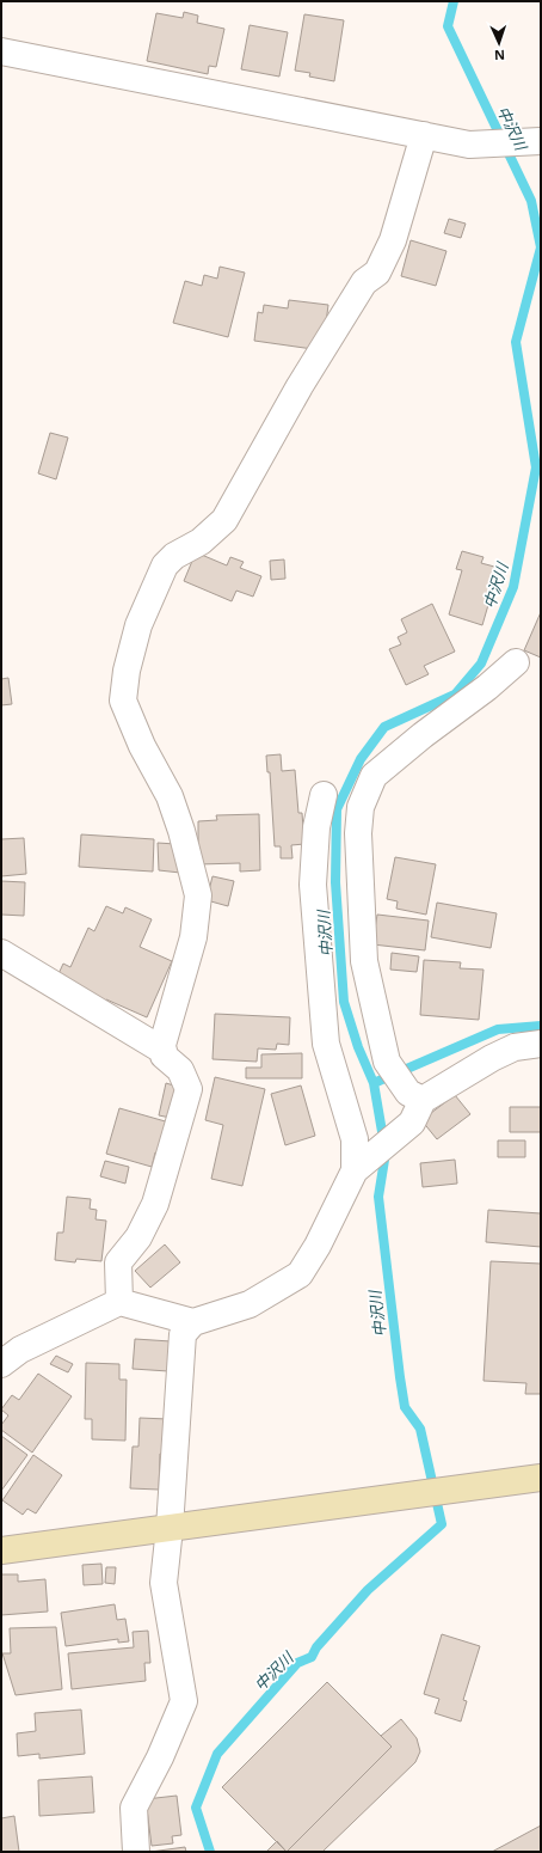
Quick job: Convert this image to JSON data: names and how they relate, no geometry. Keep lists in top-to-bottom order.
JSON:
{
  "water": ["中沢川"],
  "north": "bottom"
}
